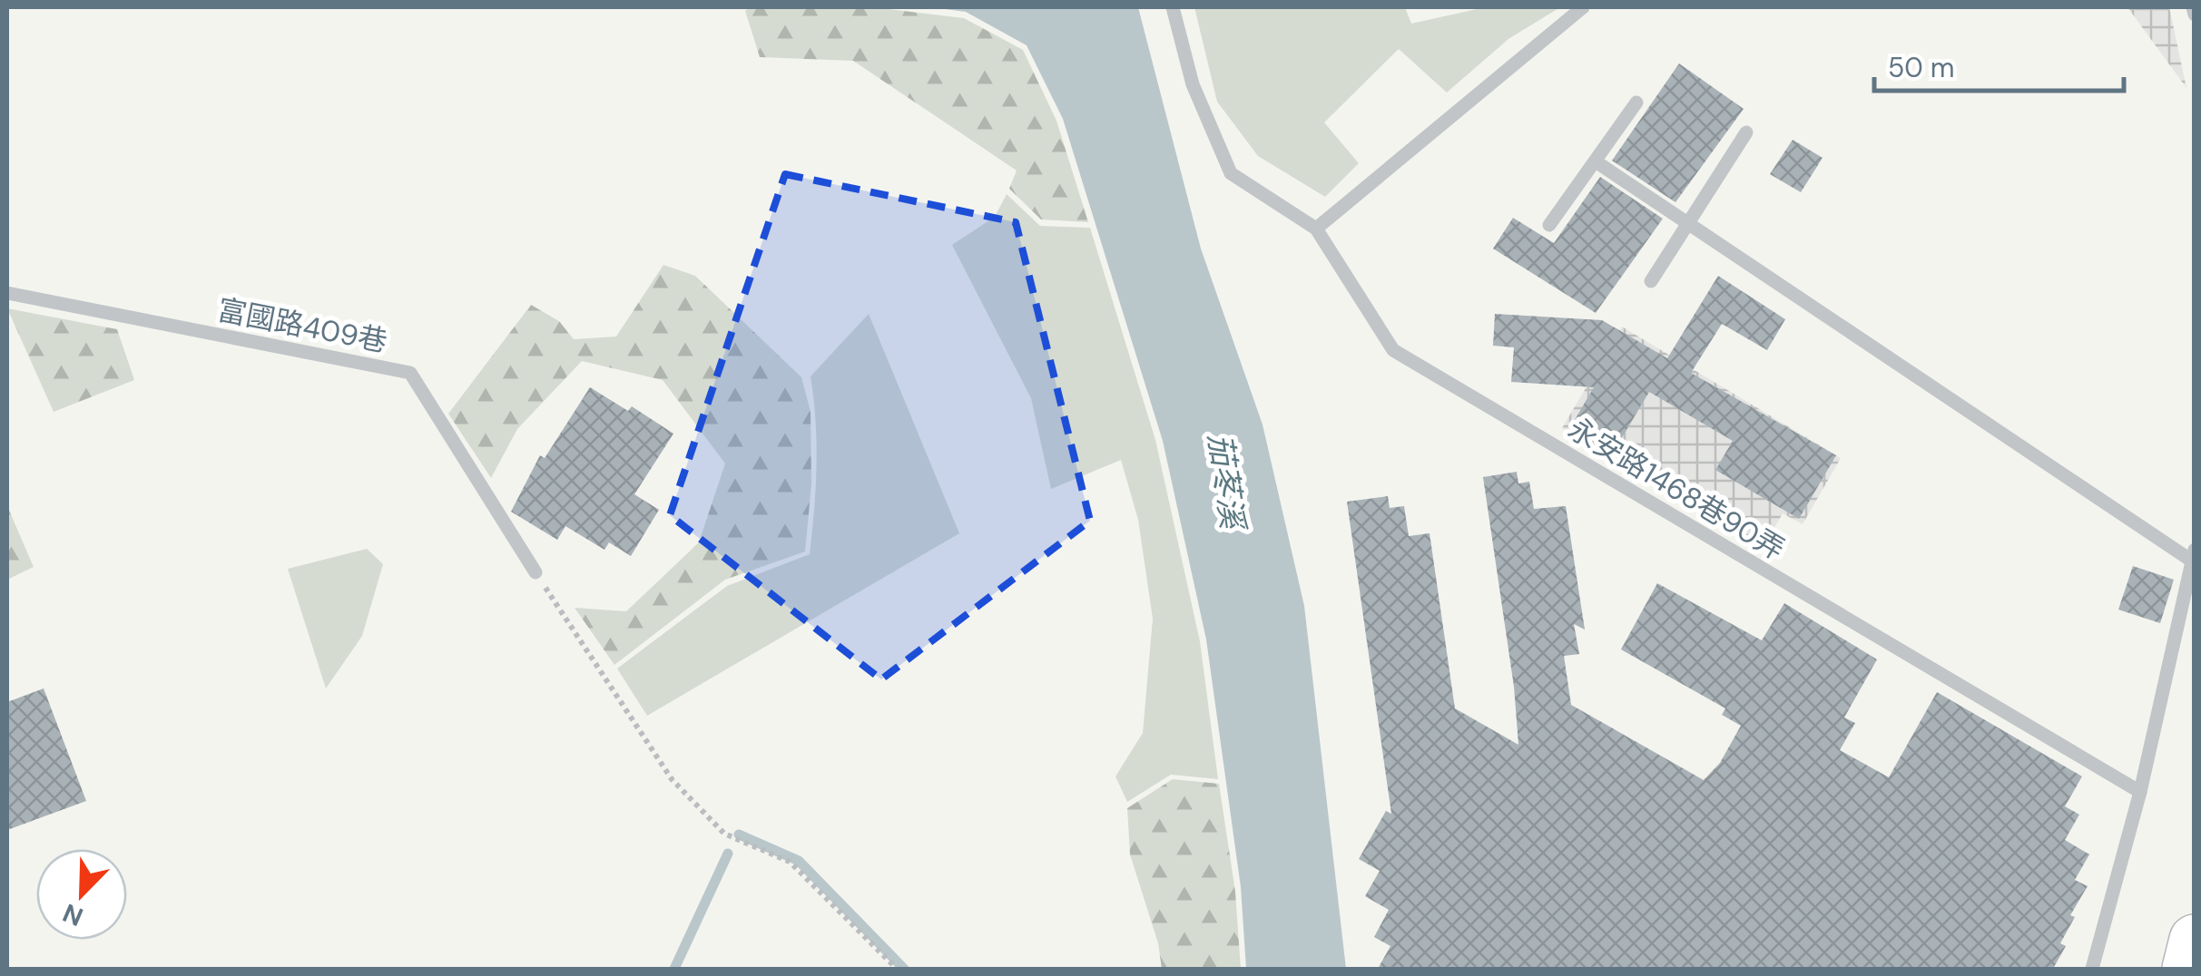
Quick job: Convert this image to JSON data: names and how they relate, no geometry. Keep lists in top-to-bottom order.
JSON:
{
  "streets": {
    "lane": ["富國路409巷", "永安路1468巷90弄"]
  },
  "water": ["茄苳溪"],
  "scale_bar": "50 m",
  "north": "bottom left"
}
